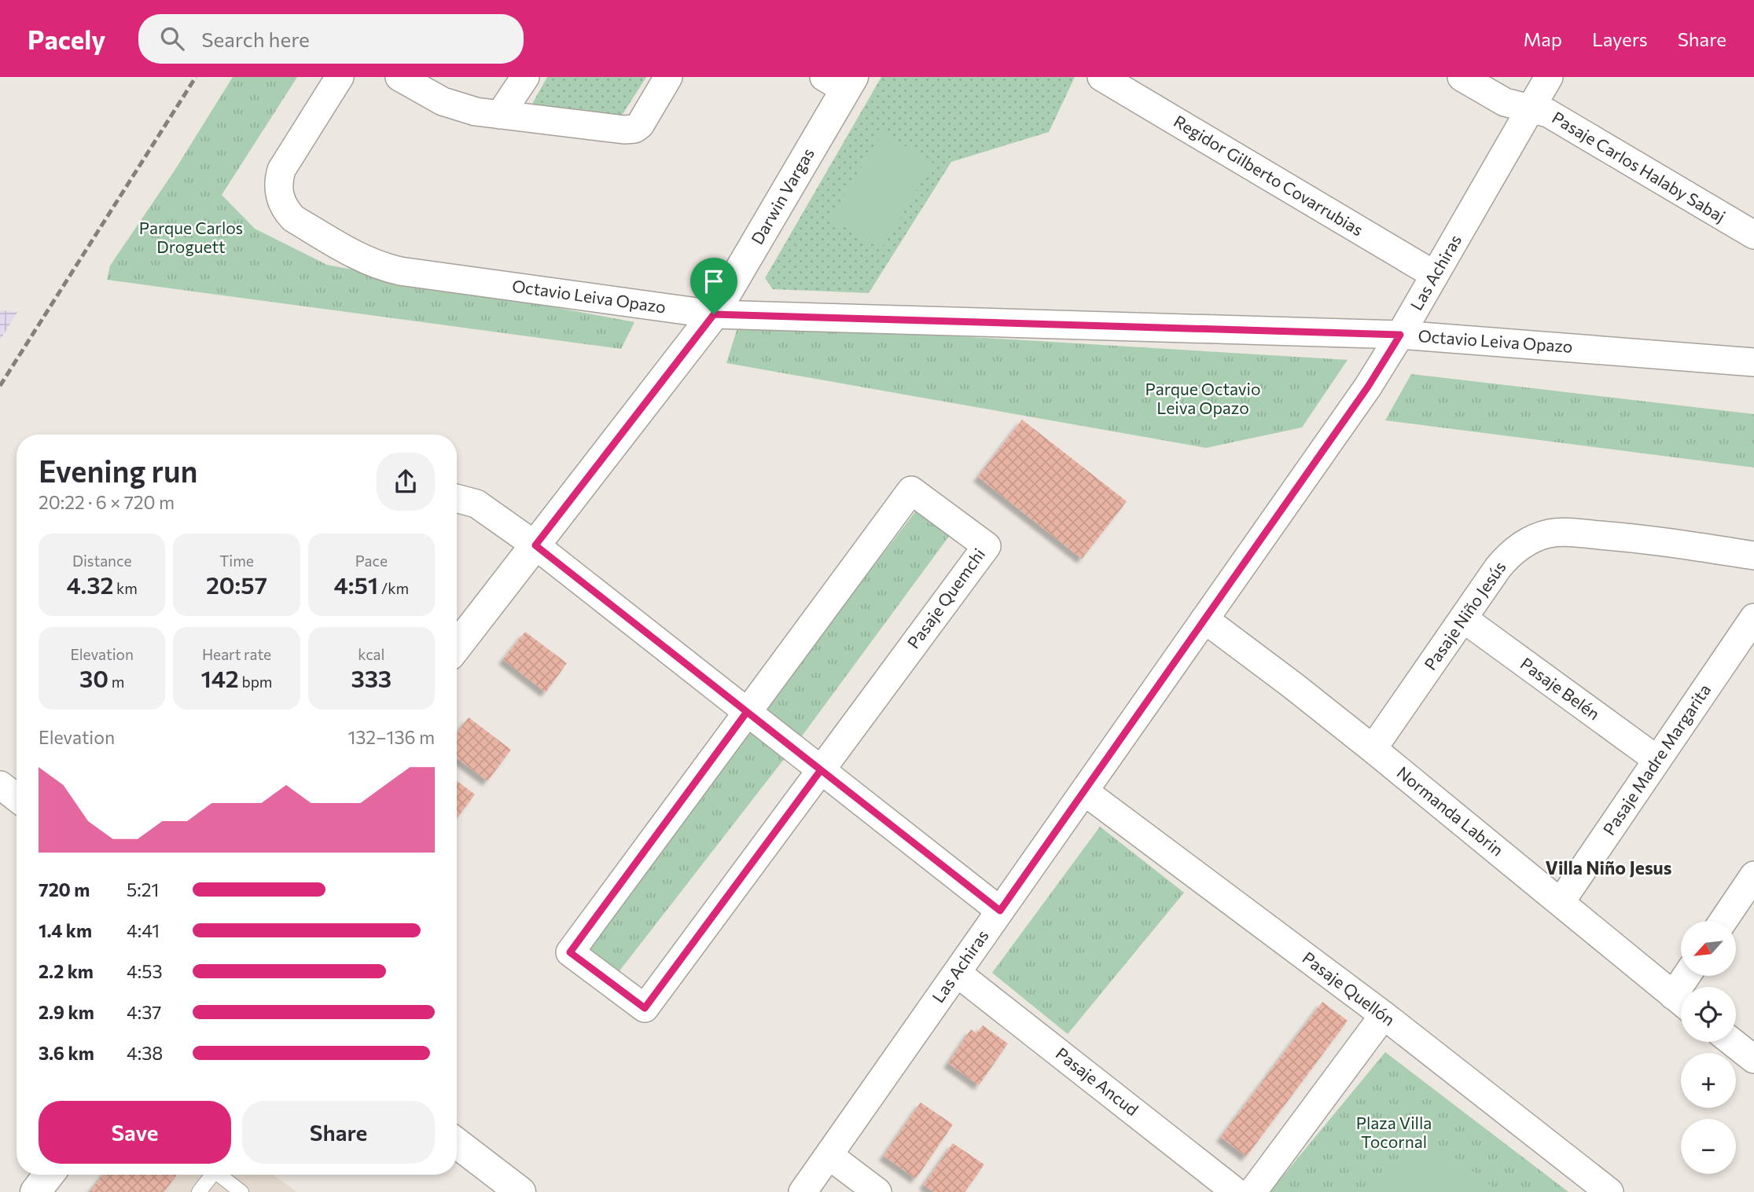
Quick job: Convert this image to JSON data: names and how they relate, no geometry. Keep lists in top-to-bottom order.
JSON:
{
  "streets": {
    "street": [
      "Pasaje Carlos Halaby Sabaj",
      "Regidor Gilberto Covarrubias",
      "Darwin Vargas",
      "Las Achiras",
      "Octavio Leiva Opazo",
      "Pasaje Quemchi",
      "Pasaje Niño Jesús",
      "Pasaje Belén",
      "Pasaje Madre Margarita",
      "Normanda Labrin",
      "Pasaje Quellón",
      "Pasaje Ancud"
    ]
  },
  "crossings": [
    ["Pasaje Carlos Halaby Sabaj", "Las Achiras"],
    ["Regidor Gilberto Covarrubias", "Las Achiras"],
    ["Darwin Vargas", "Octavio Leiva Opazo"],
    ["Las Achiras", "Octavio Leiva Opazo"],
    ["Las Achiras", "Normanda Labrin"],
    ["Las Achiras", "Pasaje Quellón"],
    ["Las Achiras", "Pasaje Ancud"],
    ["Pasaje Niño Jesús", "Pasaje Belén"],
    ["Pasaje Niño Jesús", "Normanda Labrin"],
    ["Pasaje Belén", "Pasaje Madre Margarita"],
    ["Pasaje Madre Margarita", "Normanda Labrin"]
  ],
  "districts": ["Villa Niño Jesus"],
  "parks": ["Parque Carlos Droguett", "Parque Octavio Leiva Opazo", "Plaza Villa Tocornal"],
  "north": "bottom left",
  "page": {
    "header": "Pacely",
    "search": "Search here",
    "nav": ["Map", "Layers", "Share"],
    "heading": ["Evening run", "20:22 · 6 × 720 m"],
    "stats": [
      ["Distance", "4.32 km"],
      ["Time", "20:57"],
      ["Pace", "4:51 /km"],
      ["Elevation", "30 m"],
      ["Heart rate", "142 bpm"],
      ["kcal", "333"]
    ],
    "chart": ["Elevation", "132–136 m"],
    "list": [
      {
        "name": "720 m",
        "note": "5:21"
      },
      {
        "name": "1.4 km",
        "note": "4:41"
      },
      {
        "name": "2.2 km",
        "note": "4:53"
      },
      {
        "name": "2.9 km",
        "note": "4:37"
      },
      {
        "name": "3.6 km",
        "note": "4:38"
      }
    ],
    "map_buttons": ["+", "−"],
    "buttons": ["Save", "Share"]
  }
}
